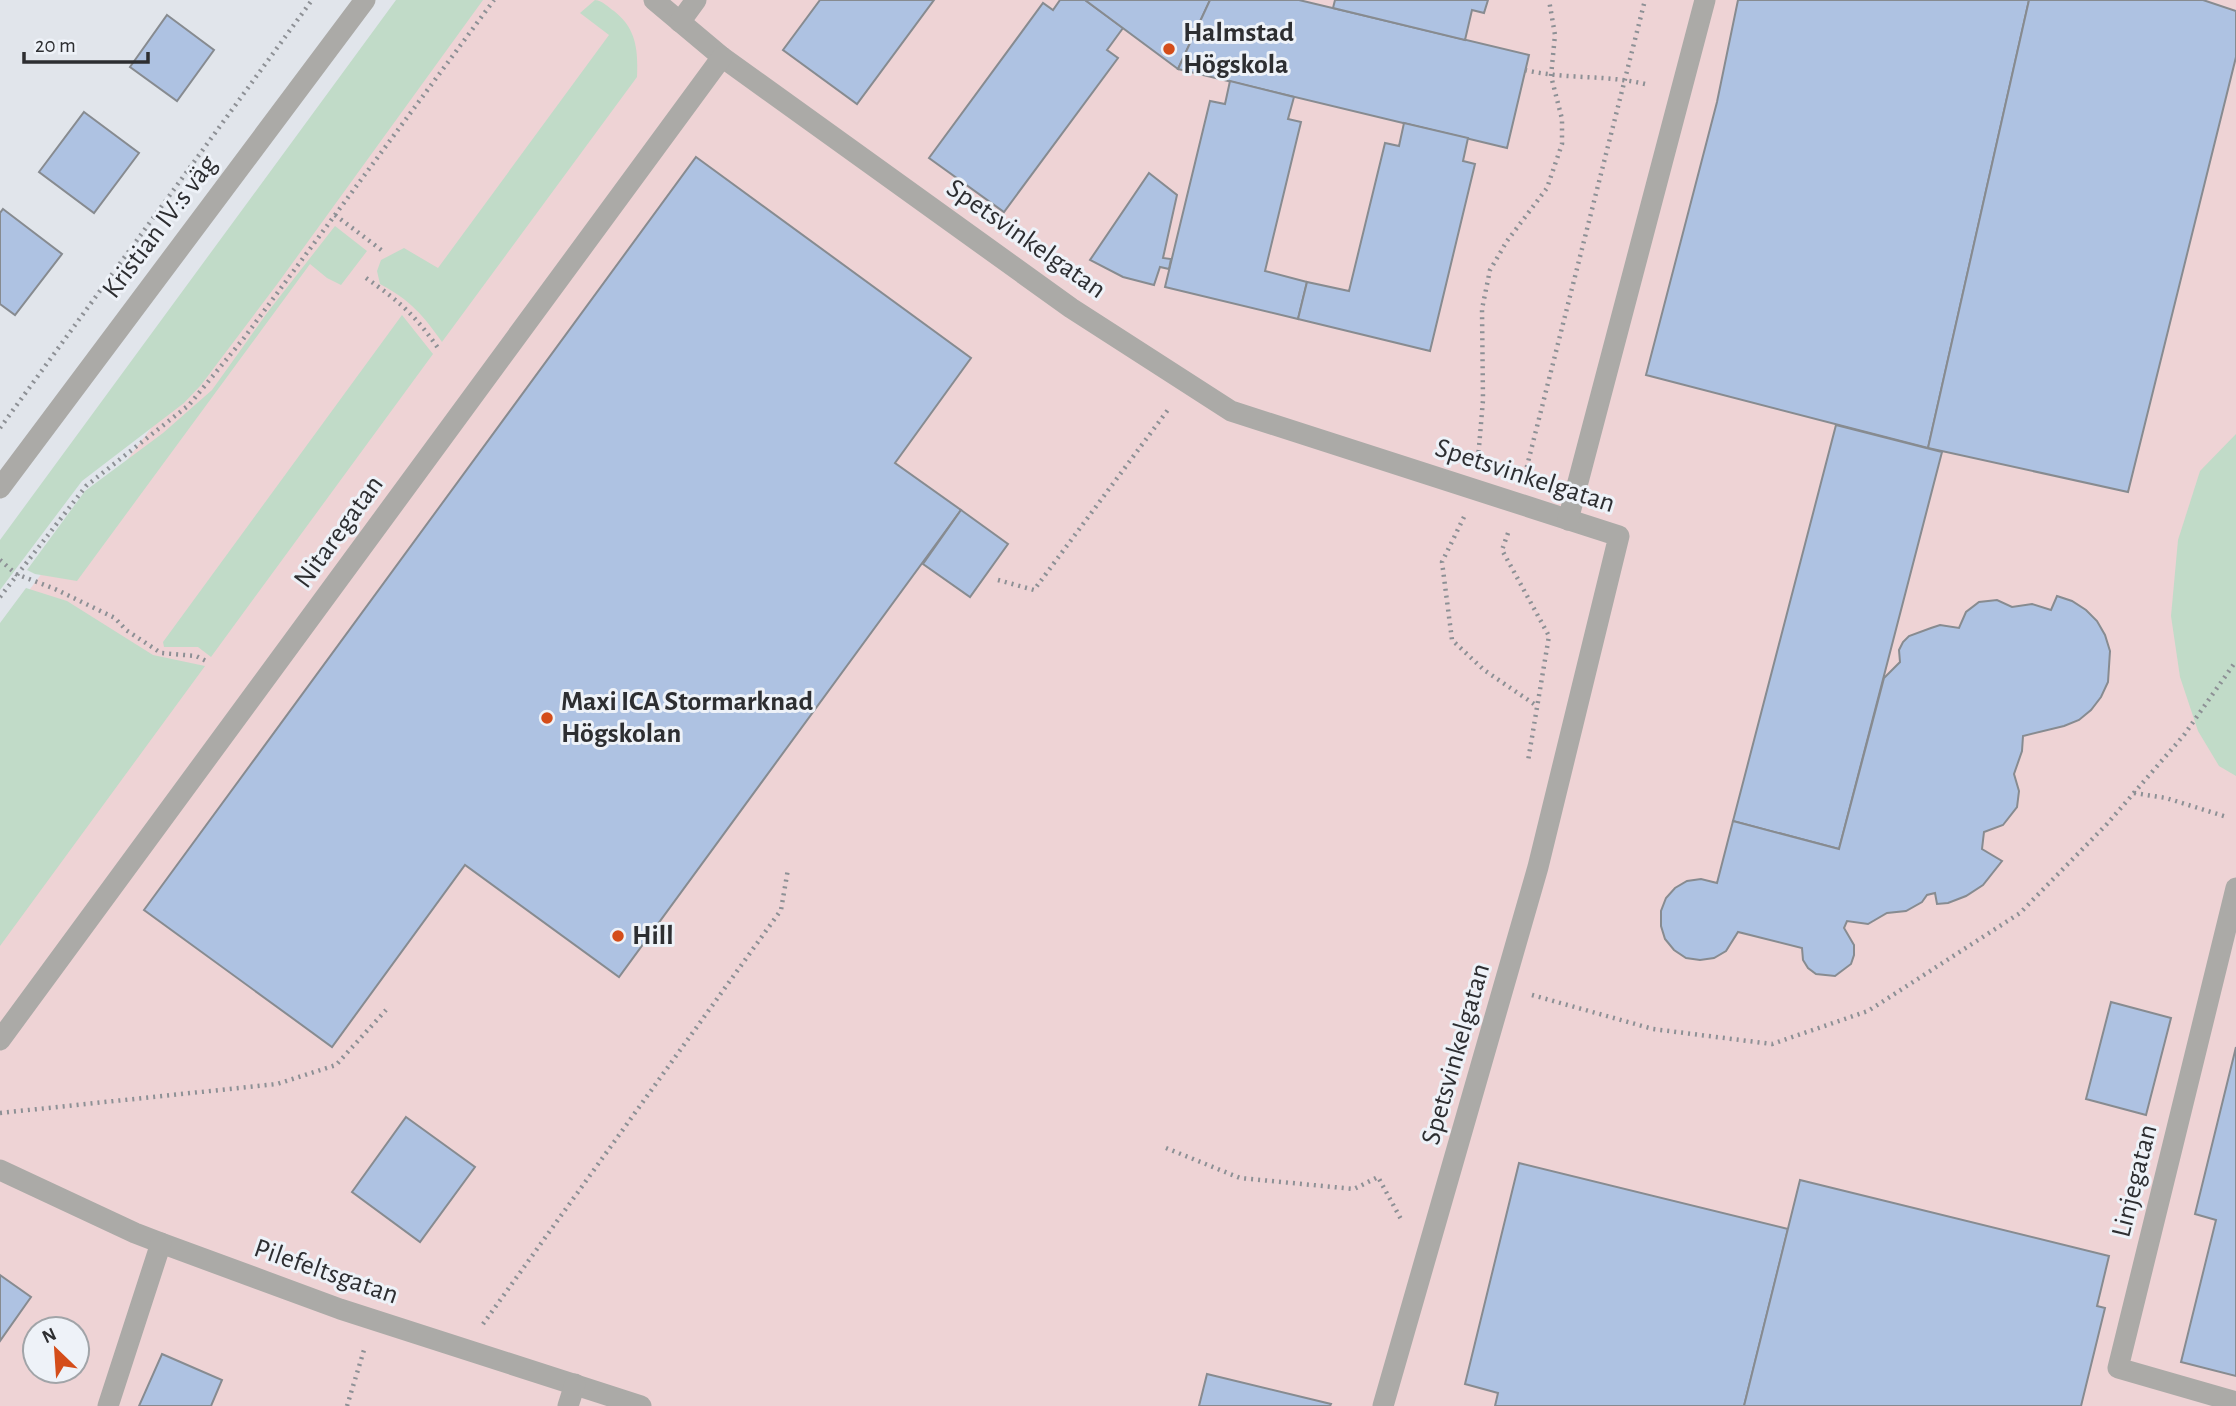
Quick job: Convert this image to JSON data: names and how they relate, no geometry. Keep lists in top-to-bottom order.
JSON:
{
  "streets": {
    "street": [
      "Kristian IV:s väg",
      "Spetsvinkelgatan",
      "Nitaregatan",
      "Linjegatan",
      "Pilefeltsgatan"
    ]
  },
  "crossings": [
    ["Spetsvinkelgatan", "Nitaregatan"]
  ],
  "places": ["Halmstad Högskola", "Maxi ICA Stormarknad Högskolan", "Hill"],
  "scale_bar": "20 m",
  "north": "top left"
}
